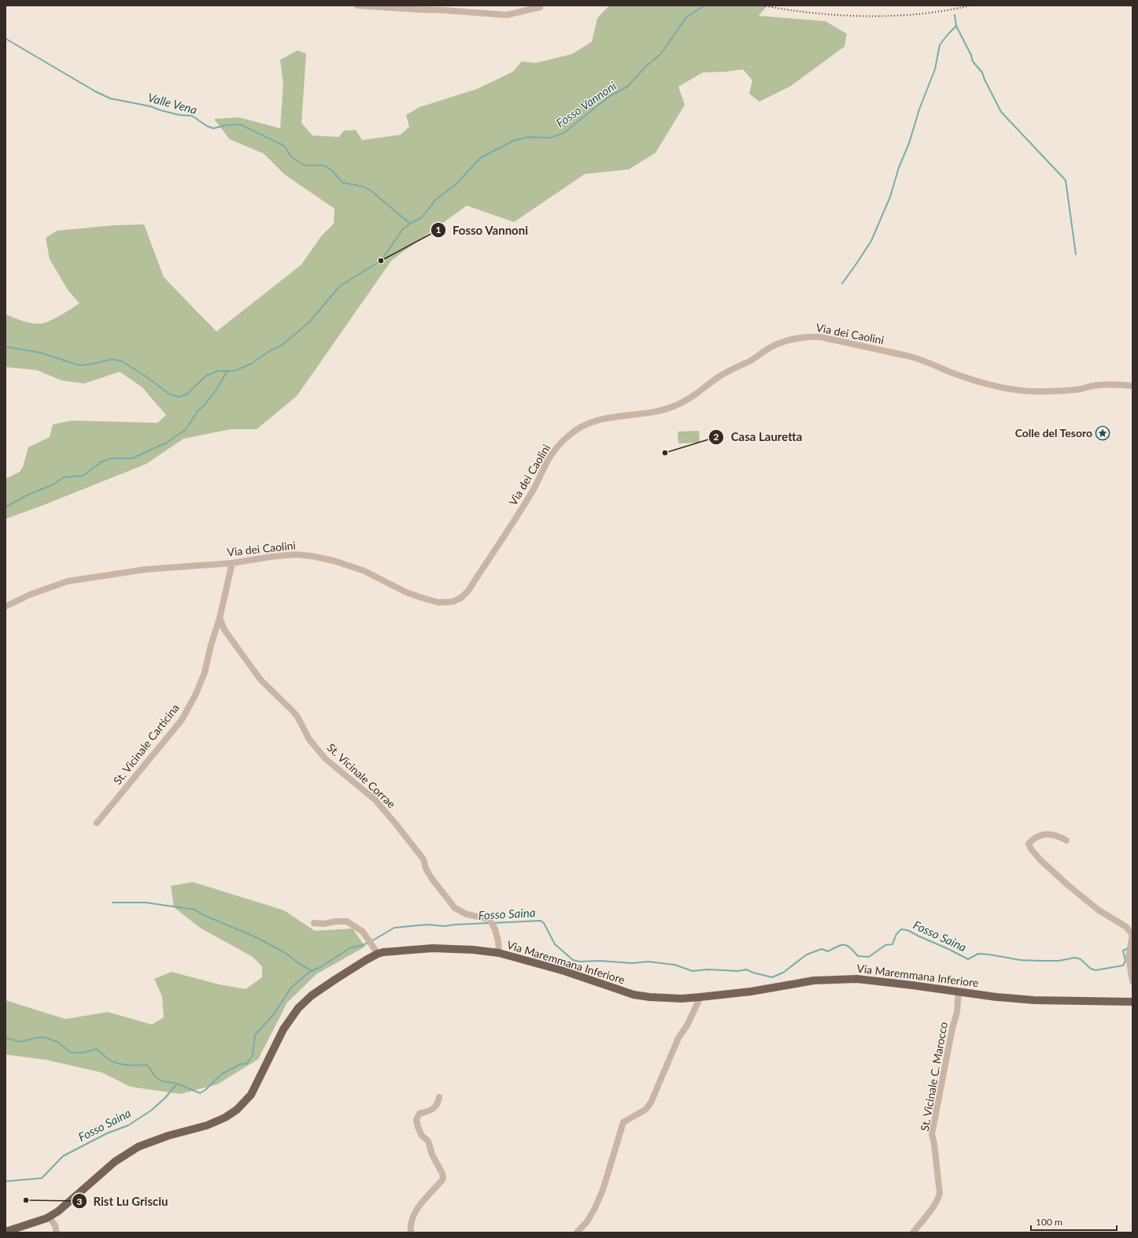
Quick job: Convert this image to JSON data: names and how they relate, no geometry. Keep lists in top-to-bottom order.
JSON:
{
  "streets": {
    "main road": ["Via Maremmana Inferiore"],
    "street": [
      "Via dei Caolini",
      "St. Vicinale Carticina",
      "St. Vicinale Corrae",
      "St. Vicinale C. Marocco"
    ]
  },
  "crossings": [
    ["Via dei Caolini", "St. Vicinale Carticina"],
    ["St. Vicinale Carticina", "St. Vicinale Corrae"],
    ["St. Vicinale Corrae", "Via Maremmana Inferiore"],
    ["Via Maremmana Inferiore", "St. Vicinale C. Marocco"]
  ],
  "water": ["Valle Vena", "Fosso Vannoni", "Fosso Saina"],
  "places": {
    "other": ["Fosso Vannoni", "Casa Lauretta", "Rist Lu Grisciu"],
    "place": ["Colle del Tesoro"]
  },
  "scale_bar": "100 m"
}
